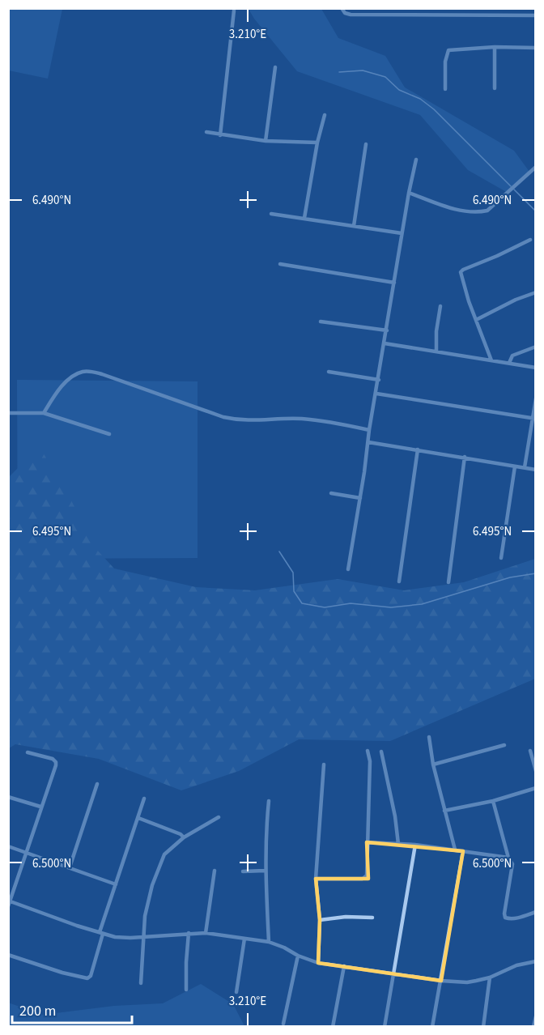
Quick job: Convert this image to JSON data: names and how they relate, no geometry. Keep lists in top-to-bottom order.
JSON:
{
  "scale_bar": "200 m",
  "coordinates": [
    "3.210°E",
    "6.490°N",
    "6.495°N",
    "6.500°N"
  ]
}
